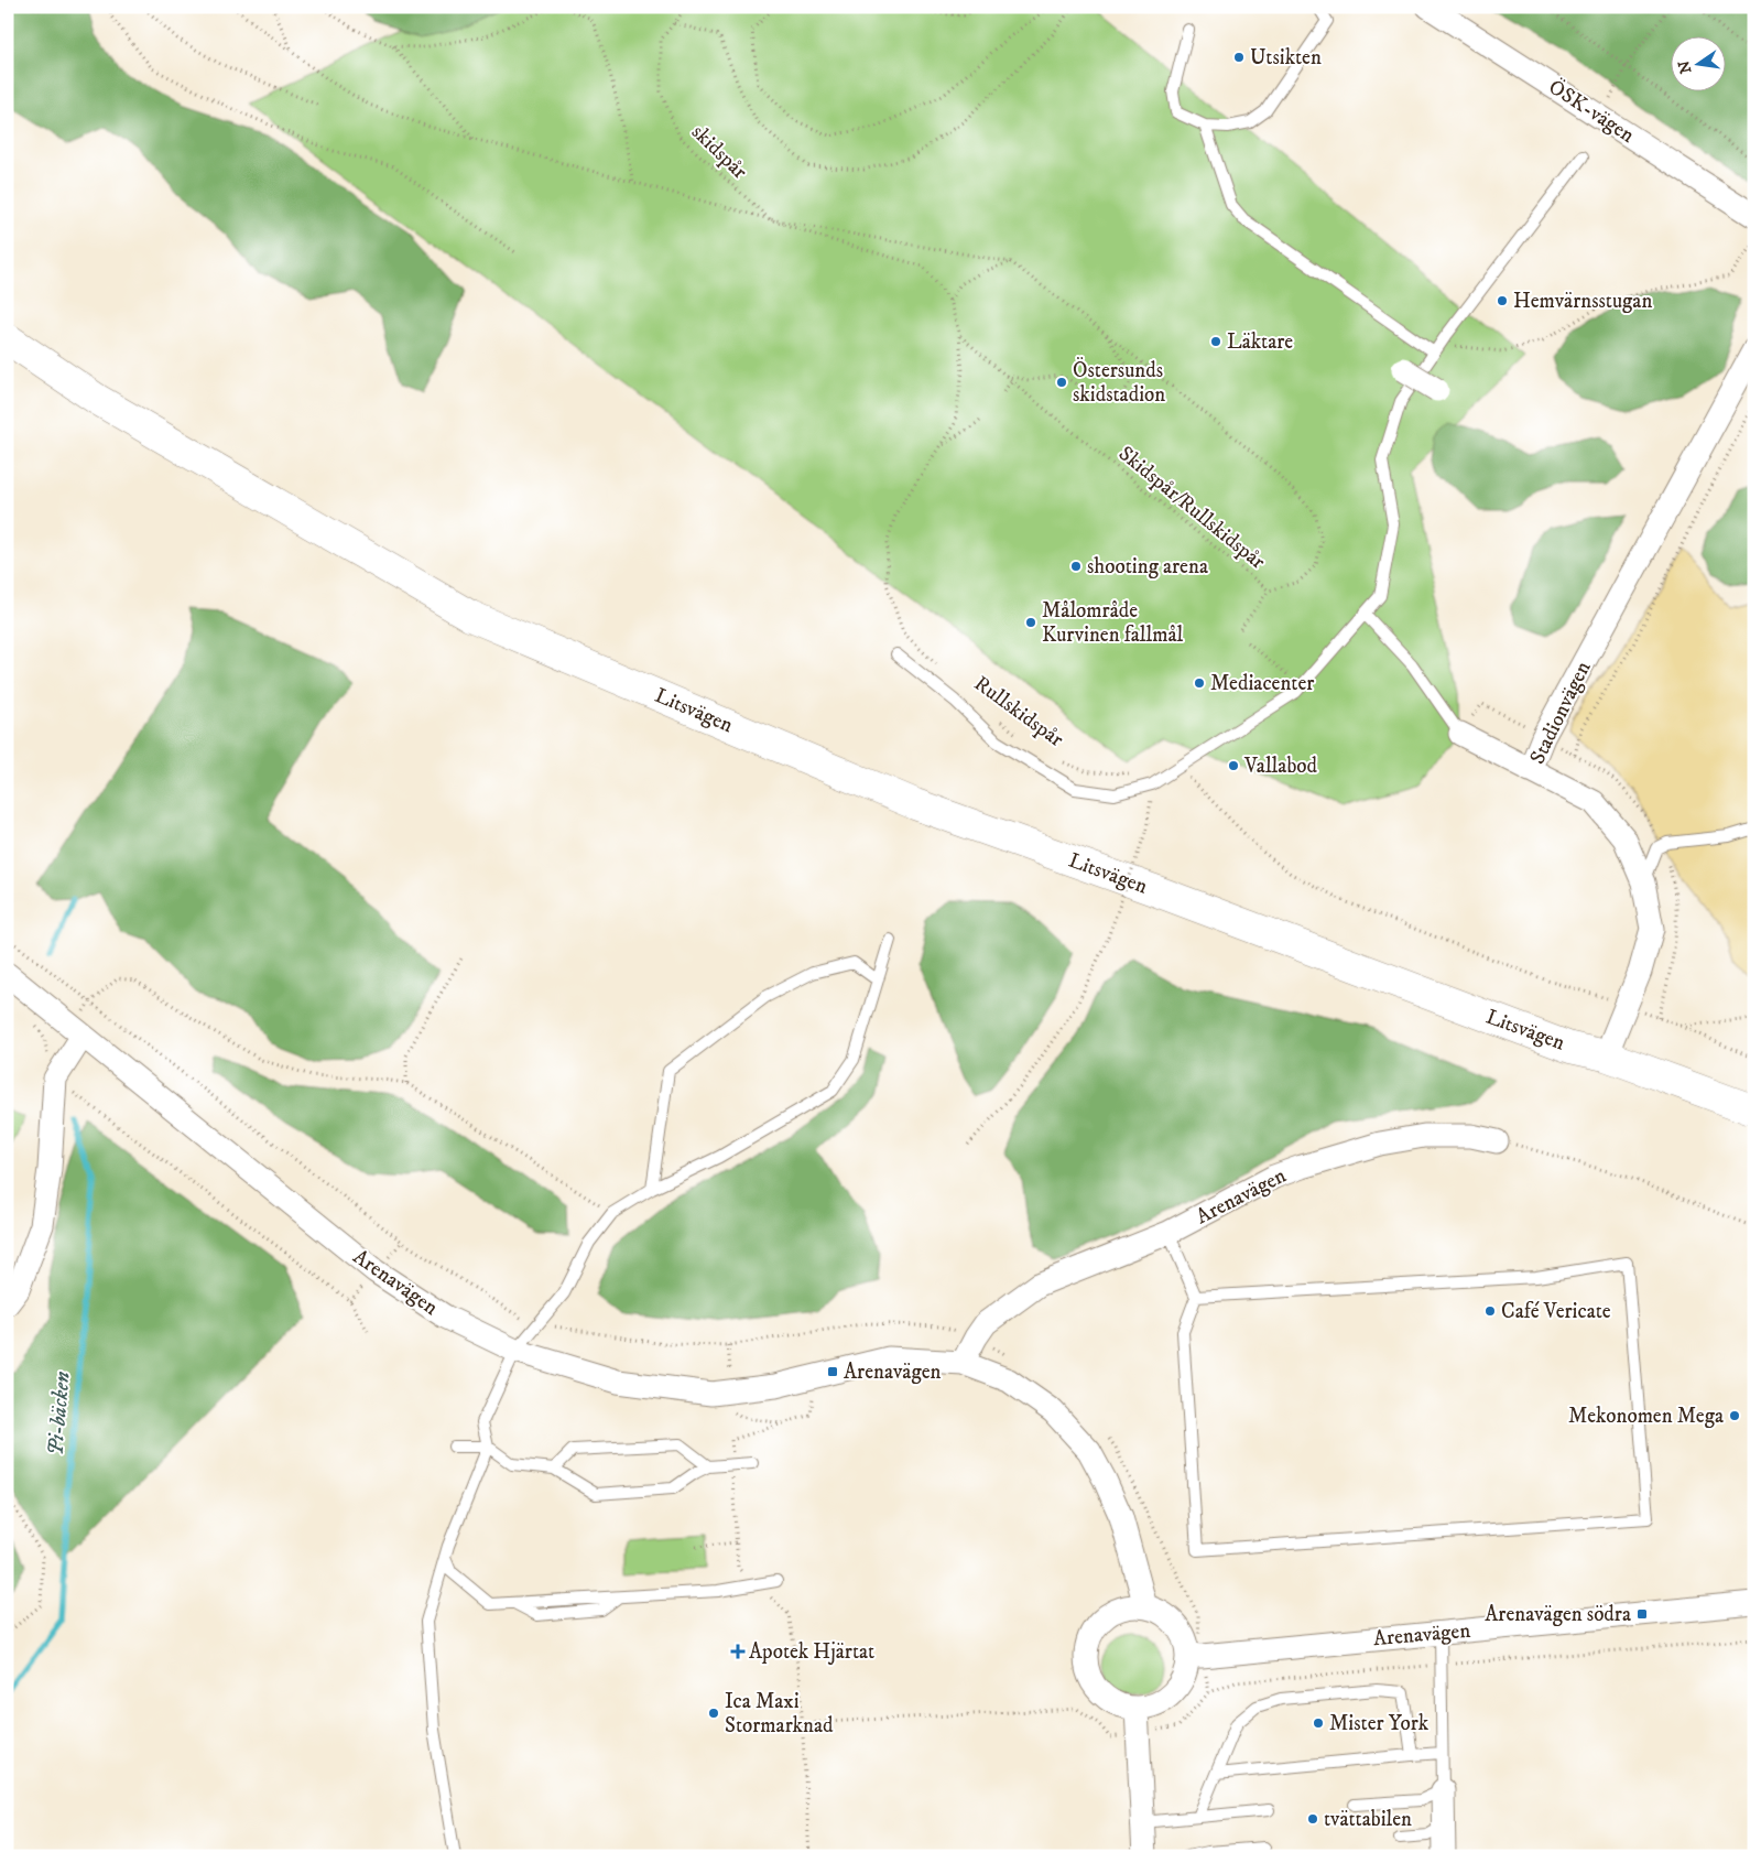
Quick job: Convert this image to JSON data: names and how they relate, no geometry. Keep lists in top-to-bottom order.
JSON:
{
  "streets": {
    "main road": ["Litsvägen"],
    "street": ["ÖSK-vägen", "Stadionvägen", "Arenavägen"],
    "path": ["skidspår", "Skidspår/Rullskidspår", "Rullskidspår"]
  },
  "crossings": [
    ["skidspår", "Skidspår/Rullskidspår"],
    ["Litsvägen", "Stadionvägen"]
  ],
  "water": ["Pi-bäcken"],
  "places": {
    "other": [
      "Utsikten",
      "Hemvärnsstugan",
      "Läktare",
      "Östersunds skidstadion",
      "shooting arena",
      "Målområde Kurvinen fallmål",
      "Mediacenter",
      "Vallabod",
      "Café Vericate",
      "Mekonomen Mega",
      "Ica Maxi Stormarknad",
      "Mister York",
      "tvättabilen"
    ],
    "transit": ["Arenavägen", "Arenavägen södra"],
    "health": ["Apotek Hjärtat"]
  },
  "north": "left"
}
